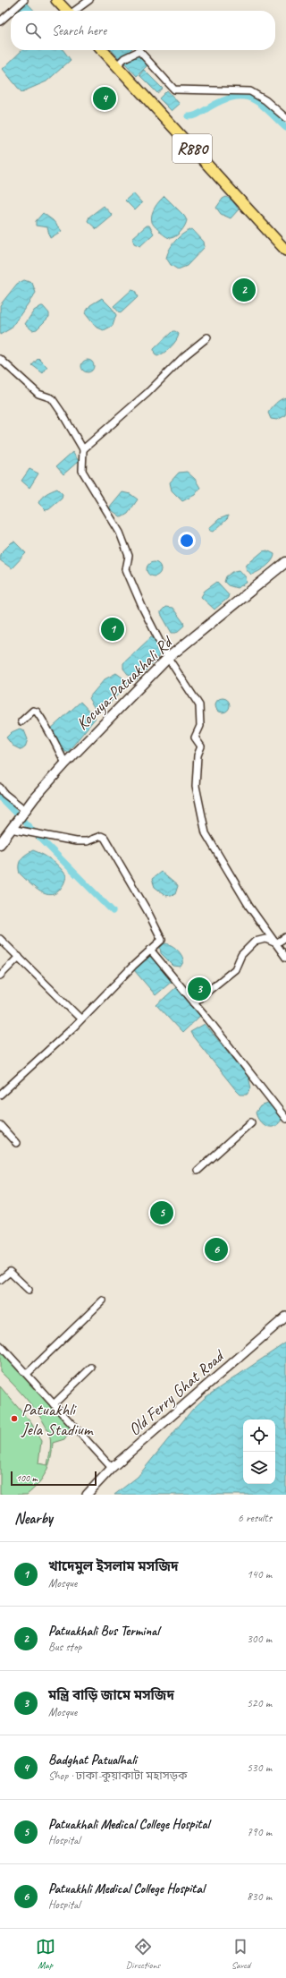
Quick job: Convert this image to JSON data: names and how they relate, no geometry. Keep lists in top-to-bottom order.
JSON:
{
  "streets": {
    "main road": ["R880", "Kocuya-Patuakhali Rd"],
    "street": ["Old Ferry Ghat Road"]
  },
  "places": ["Patuakhli Jela Stadium"],
  "scale_bar": "100 m",
  "page": {
    "search": "Search here",
    "pins": [
      "4",
      "2",
      "1",
      "3",
      "5",
      "6"
    ],
    "scale": "100 m",
    "heading": ["Nearby", "6 results"],
    "list": [
      {
        "mark": "1",
        "name": "খাদেমুল ইসলাম মসজিদ",
        "note": "Mosque",
        "value": "140 m"
      },
      {
        "mark": "2",
        "name": "Patuakhali Bus Terminal",
        "note": "Bus stop",
        "value": "300 m"
      },
      {
        "mark": "3",
        "name": "মন্ত্রি বাড়ি জামে মসজিদ",
        "note": "Mosque",
        "value": "520 m"
      },
      {
        "mark": "4",
        "name": "Badghat Patualhali",
        "note": "Shop · ঢাকা-কুয়াকাটা মহাসড়ক",
        "value": "530 m"
      },
      {
        "mark": "5",
        "name": "Patuakhali Medical College Hospital",
        "note": "Hospital",
        "value": "790 m"
      },
      {
        "mark": "6",
        "name": "Patuakhli Medical College Hospital",
        "note": "Hospital",
        "value": "830 m"
      }
    ],
    "nav": ["Map", "Directions", "Saved"]
  }
}
